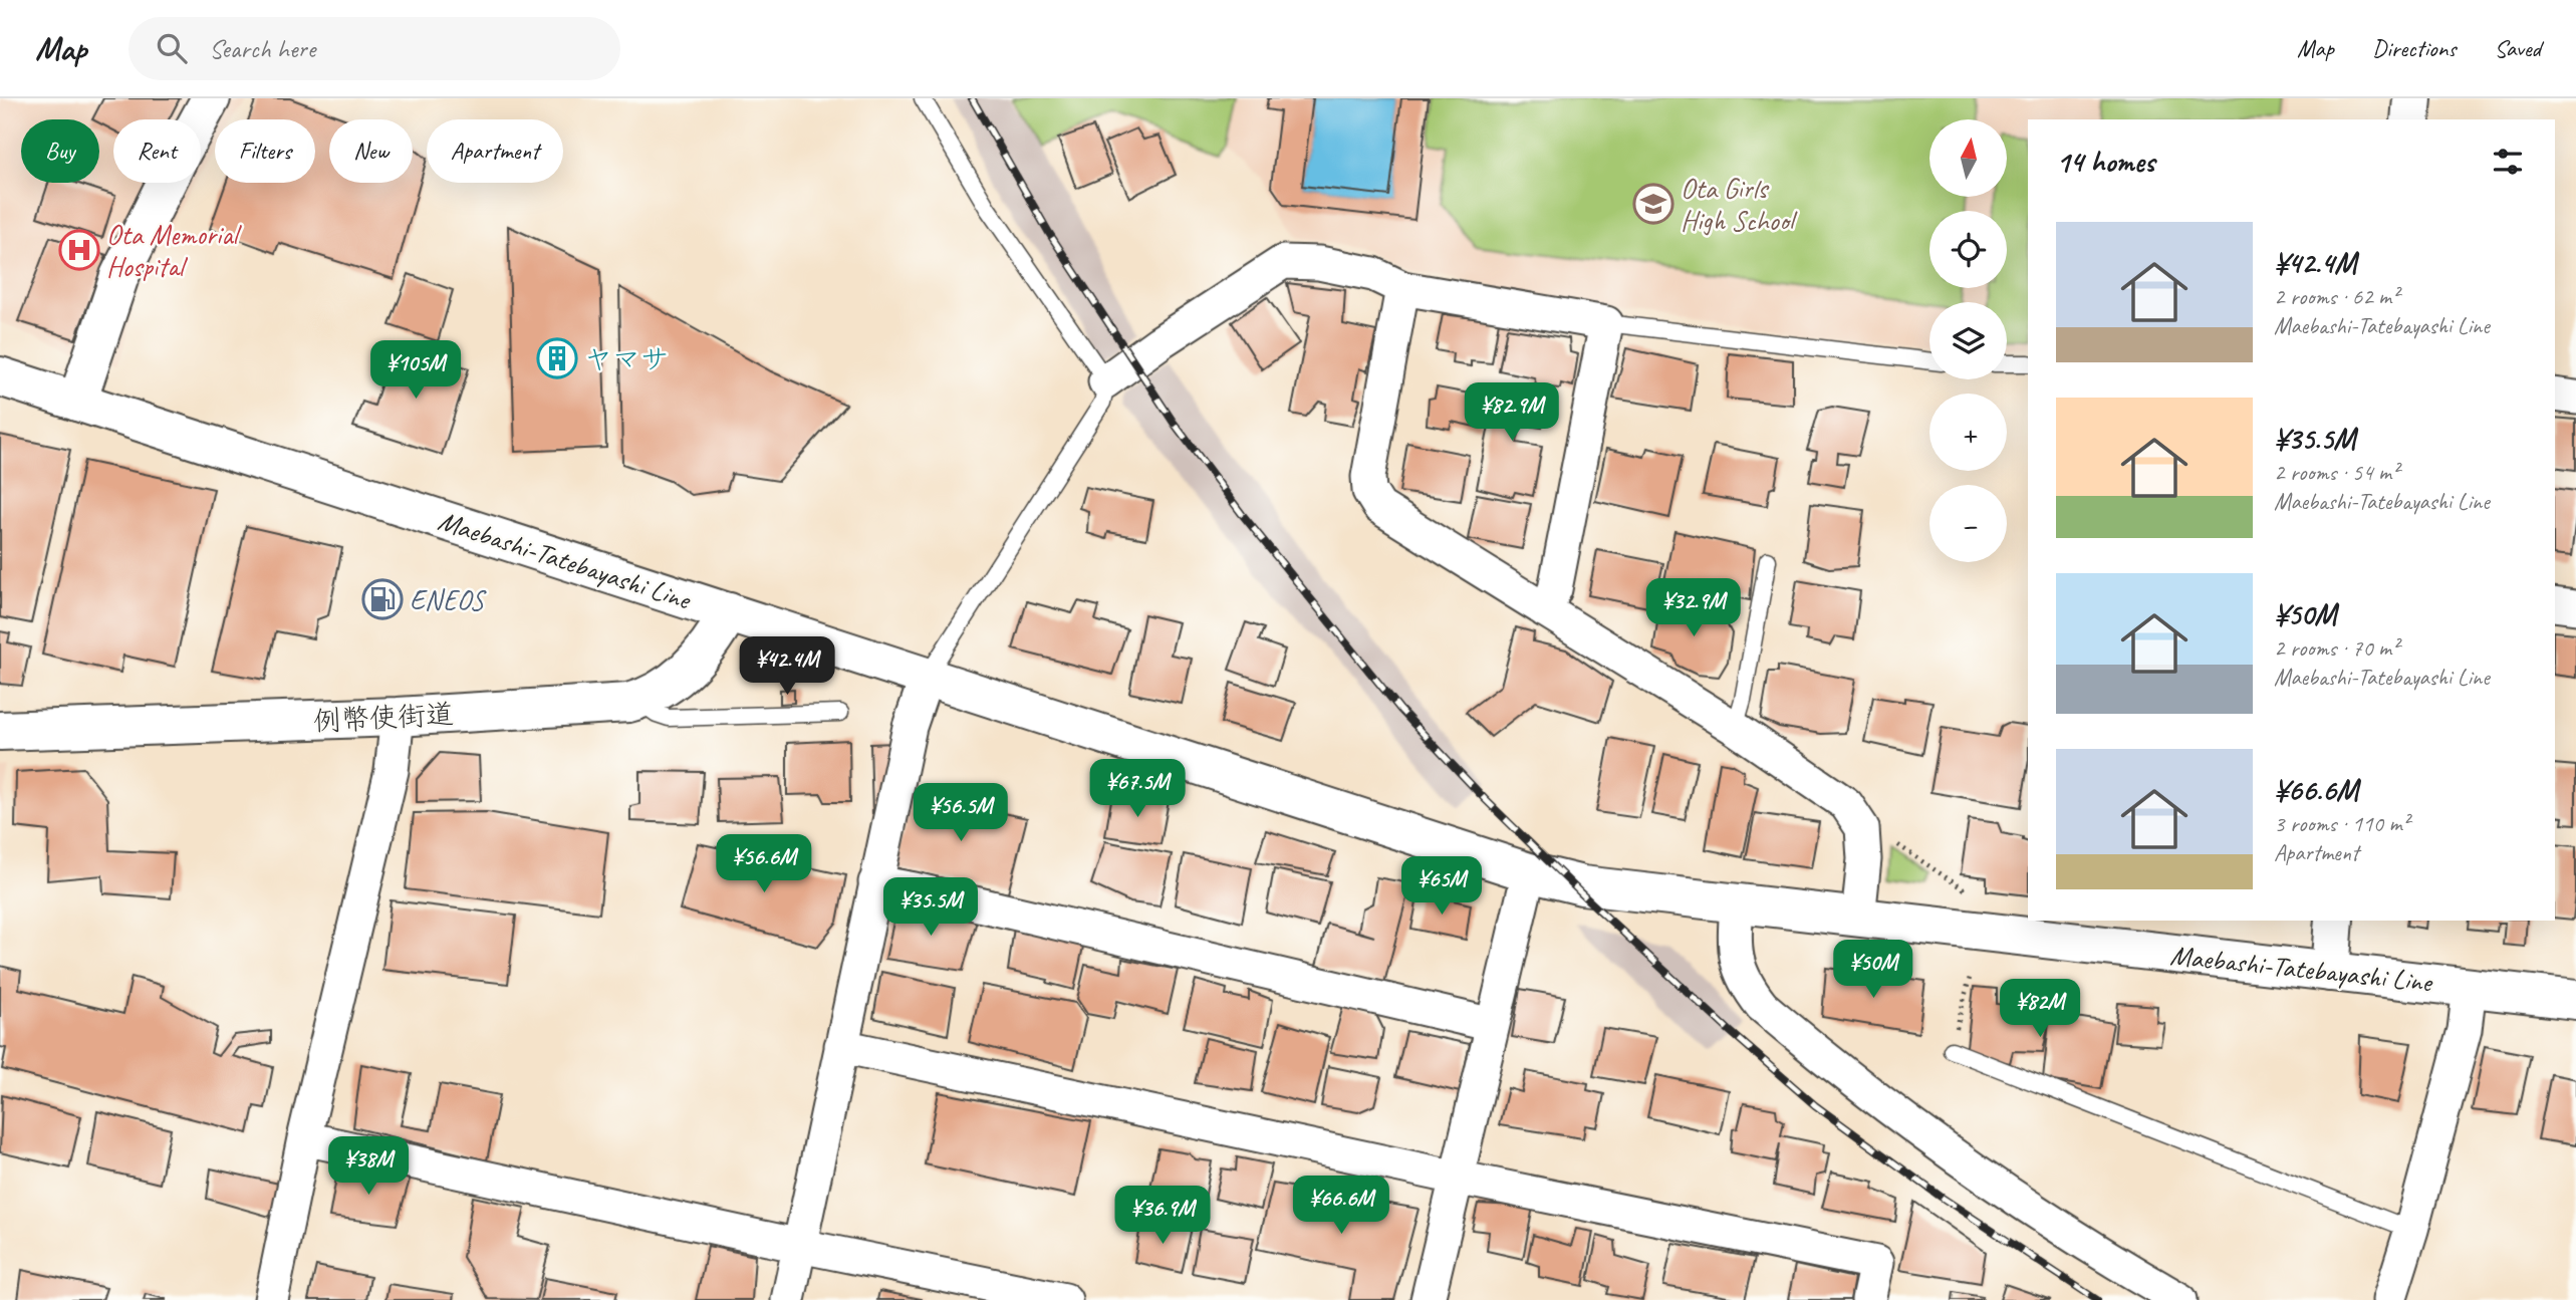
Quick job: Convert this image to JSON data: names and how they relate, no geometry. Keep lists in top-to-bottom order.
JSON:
{
  "streets": {
    "main road": ["Maebashi-Tatebayashi Line", "例幣使街道"]
  },
  "crossings": [
    ["Maebashi-Tatebayashi Line", "例幣使街道"]
  ],
  "places": {
    "school or university": ["Ota Girls High School"],
    "hospital": ["Ota Memorial Hospital"],
    "building": ["ヤマサ"],
    "fuel station": ["ENEOS"]
  },
  "north": "top",
  "page": {
    "header": "Map",
    "search": "Search here",
    "nav": ["Map", "Directions", "Saved"],
    "map_buttons": ["+", "−"],
    "chip": [
      "Buy",
      "Rent",
      "Filters",
      "New",
      "Apartment"
    ],
    "heading": "14 homes",
    "list": [
      {
        "name": "¥42.4M",
        "note": "2 rooms · 62 m² · Maebashi-Tatebayashi Line"
      },
      {
        "name": "¥35.5M",
        "note": "2 rooms · 54 m² · Maebashi-Tatebayashi Line"
      },
      {
        "name": "¥50M",
        "note": "2 rooms · 70 m² · Maebashi-Tatebayashi Line"
      },
      {
        "name": "¥66.6M",
        "note": "3 rooms · 110 m² · Apartment"
      }
    ],
    "price": [
      "¥105M",
      "¥82.9M",
      "¥32.9M",
      "¥42.4M",
      "¥67.5M",
      "¥56.5M",
      "¥56.6M",
      "¥65M",
      "¥35.5M",
      "¥50M",
      "¥82M",
      "¥38M",
      "¥66.6M",
      "¥36.9M"
    ]
  }
}
